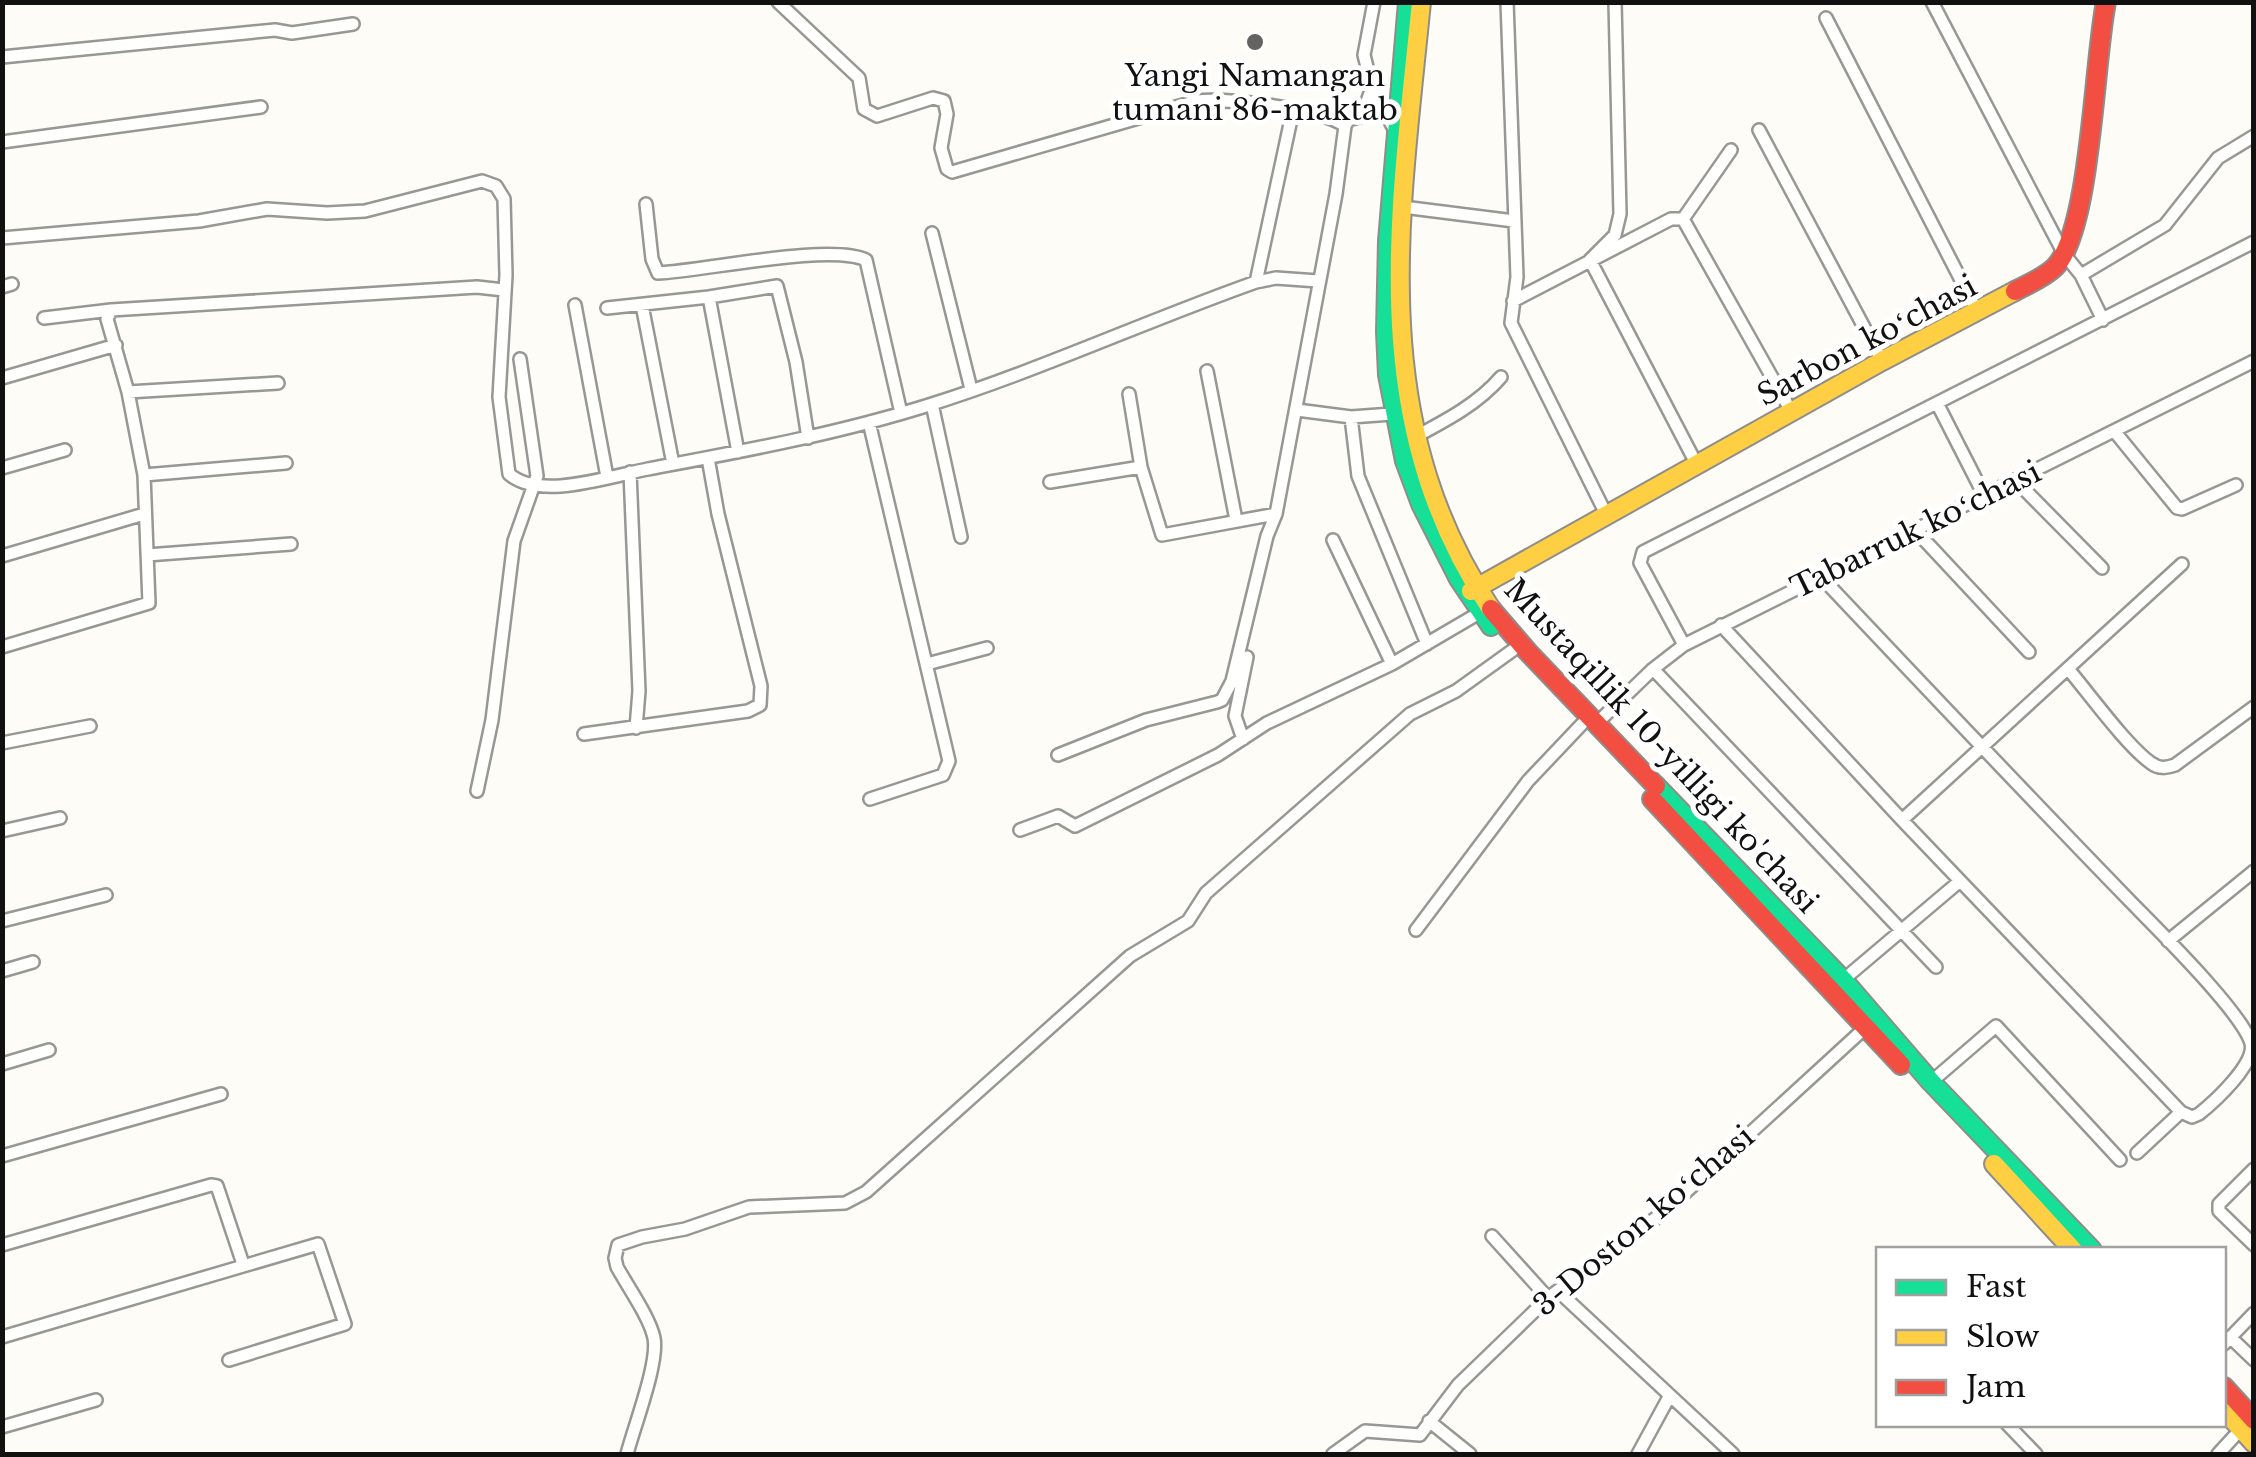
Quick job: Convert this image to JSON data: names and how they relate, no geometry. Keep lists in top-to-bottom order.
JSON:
{
  "streets": {
    "main road": ["Sarbon koʻchasi", "Mustaqillik 10-yilligi ko'chasi"],
    "street": ["Tabarruk koʻchasi", "3-Doston koʻchasi"]
  },
  "crossings": [
    ["Sarbon koʻchasi", "Mustaqillik 10-yilligi ko'chasi"],
    ["Tabarruk koʻchasi", "Mustaqillik 10-yilligi ko'chasi"],
    ["Mustaqillik 10-yilligi ko'chasi", "3-Doston koʻchasi"]
  ],
  "places": ["Yangi Namangan tumani 86-maktab"],
  "legend": ["Fast", "Slow", "Jam"]
}
